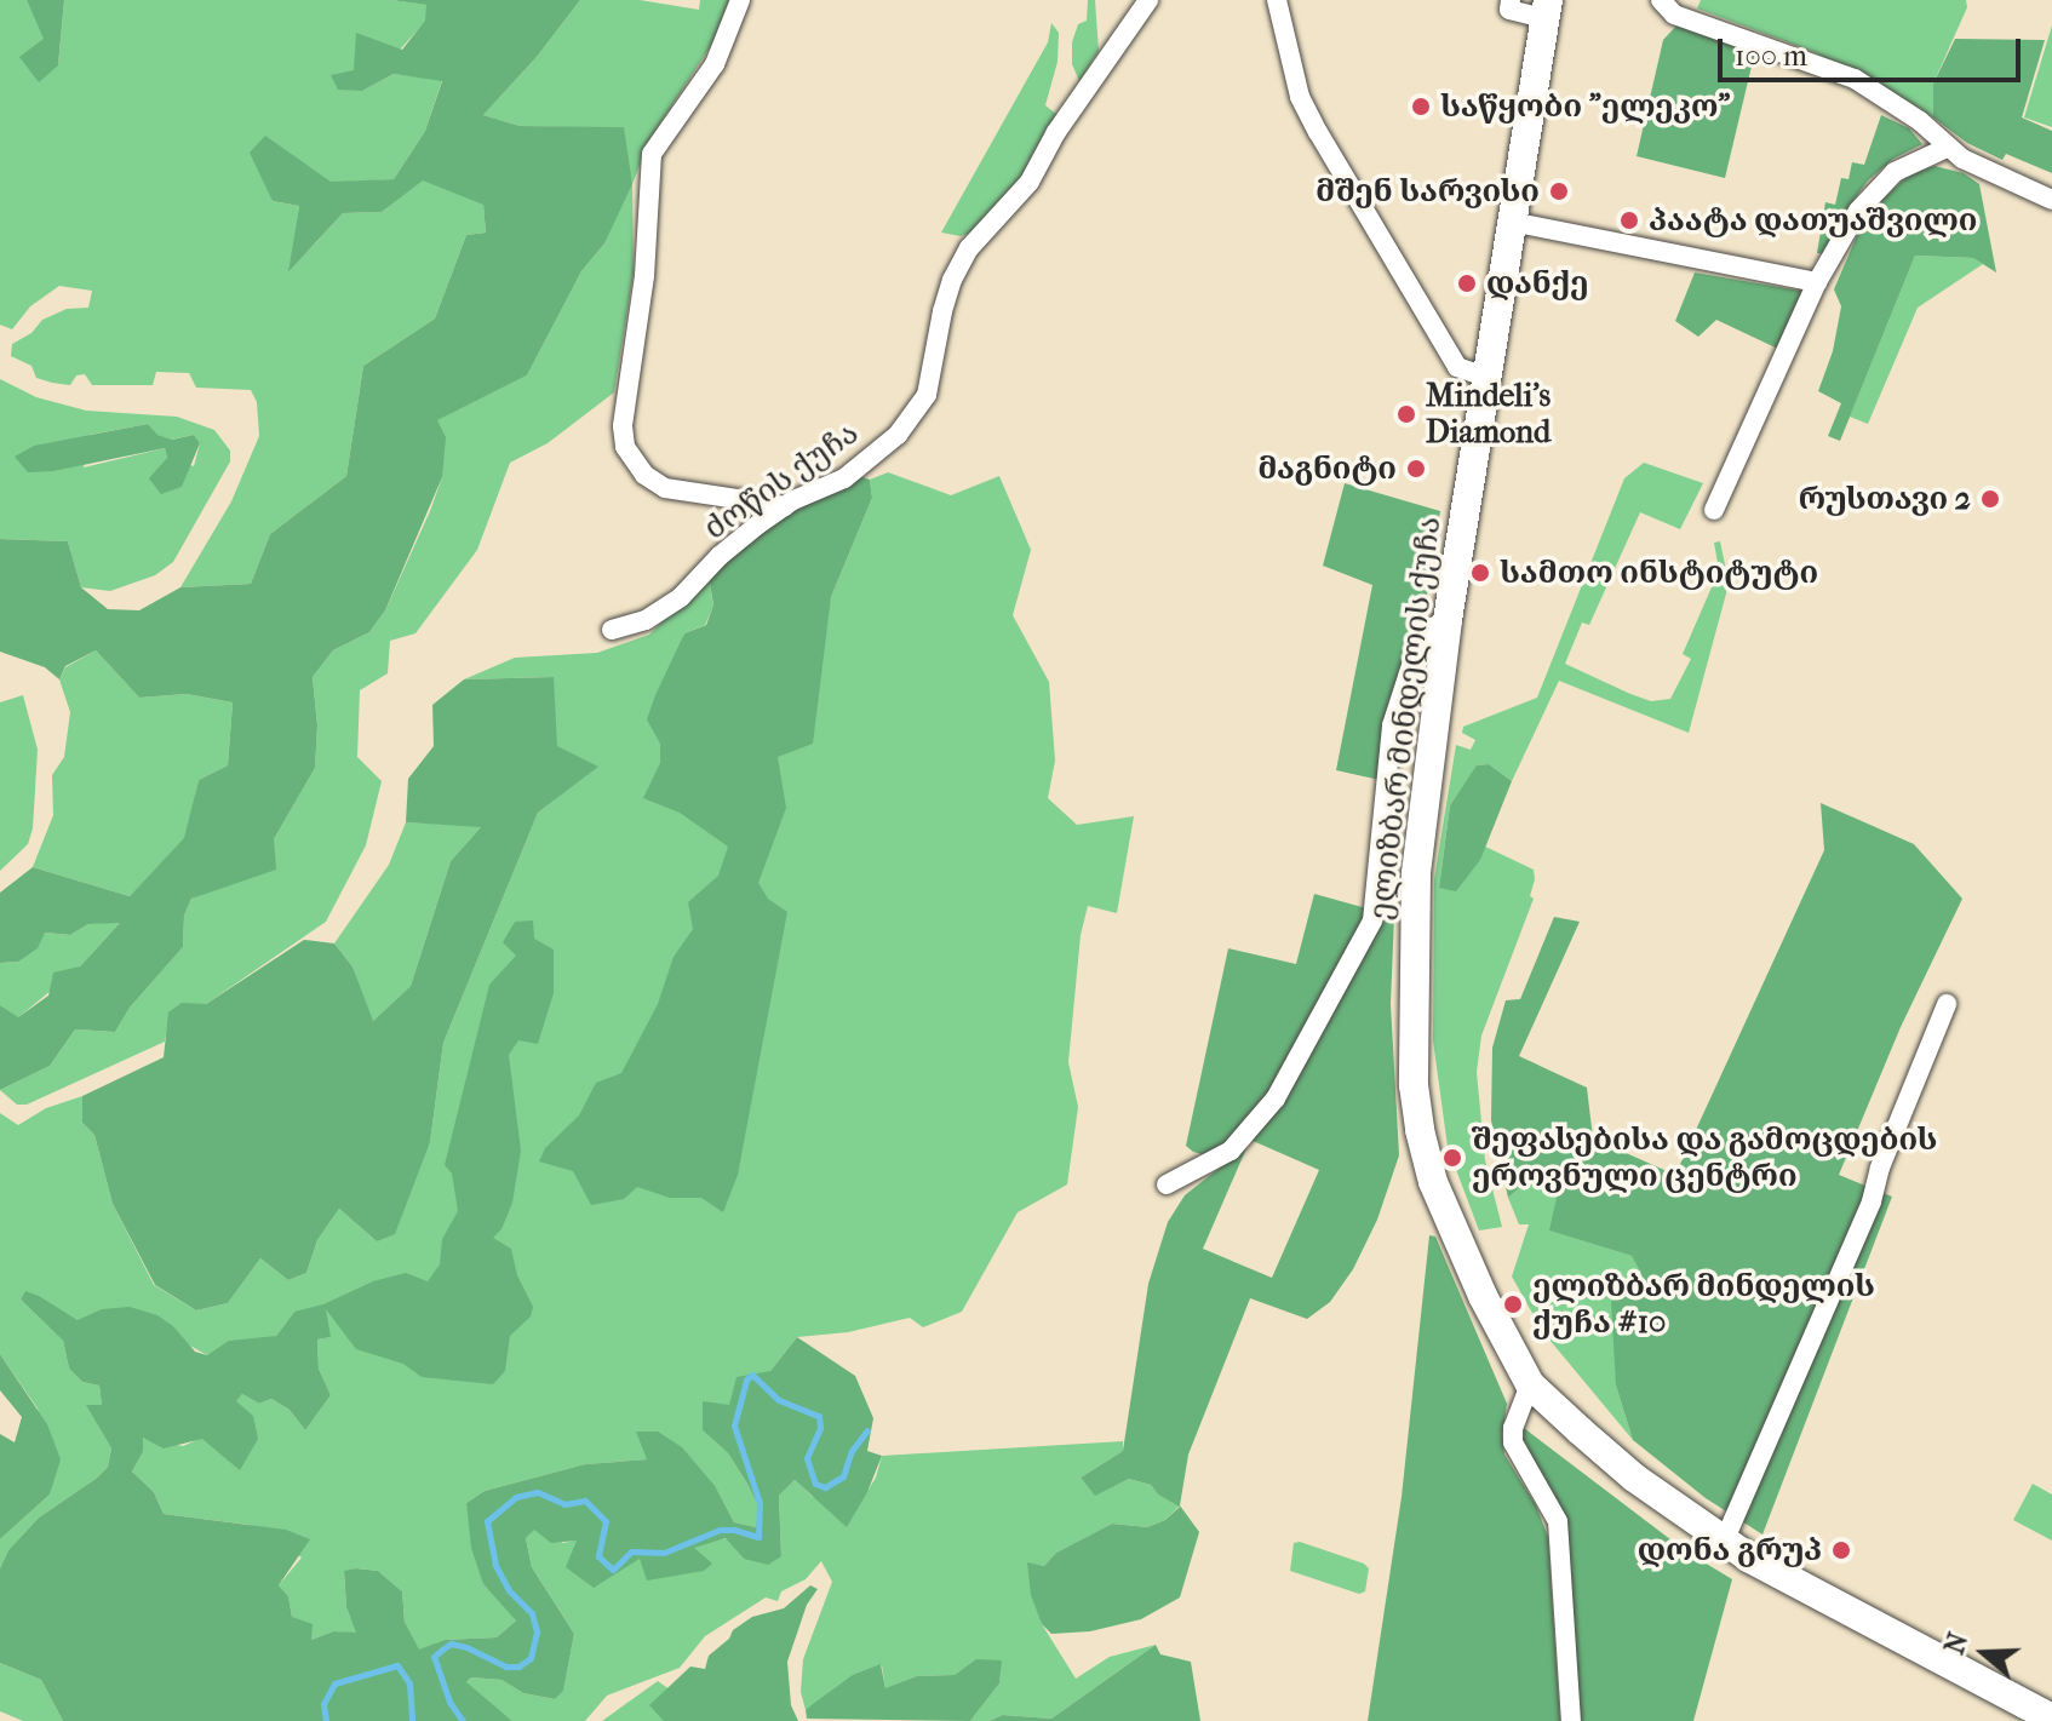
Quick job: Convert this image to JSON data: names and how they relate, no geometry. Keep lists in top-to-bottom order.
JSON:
{
  "streets": {
    "street": ["ძოწის ქუჩა", "ელიზბარ მინდელის ქუჩა"]
  },
  "places": [
    "საწყობი \"ელეკო\"",
    "მშენ სარვისი",
    "პაატა დათუაშვილი",
    "დანქე",
    "Mindeli's Diamond",
    "მაგნიტი",
    "რუსთავი 2",
    "სამთო ინსტიტუტი",
    "შეფასებისა და გამოცდების ეროვნული ცენტრი",
    "ელიზბარ მინდელის ქუჩა #10",
    "დონა გრუპ"
  ],
  "scale_bar": "100 m",
  "north": "left"
}
